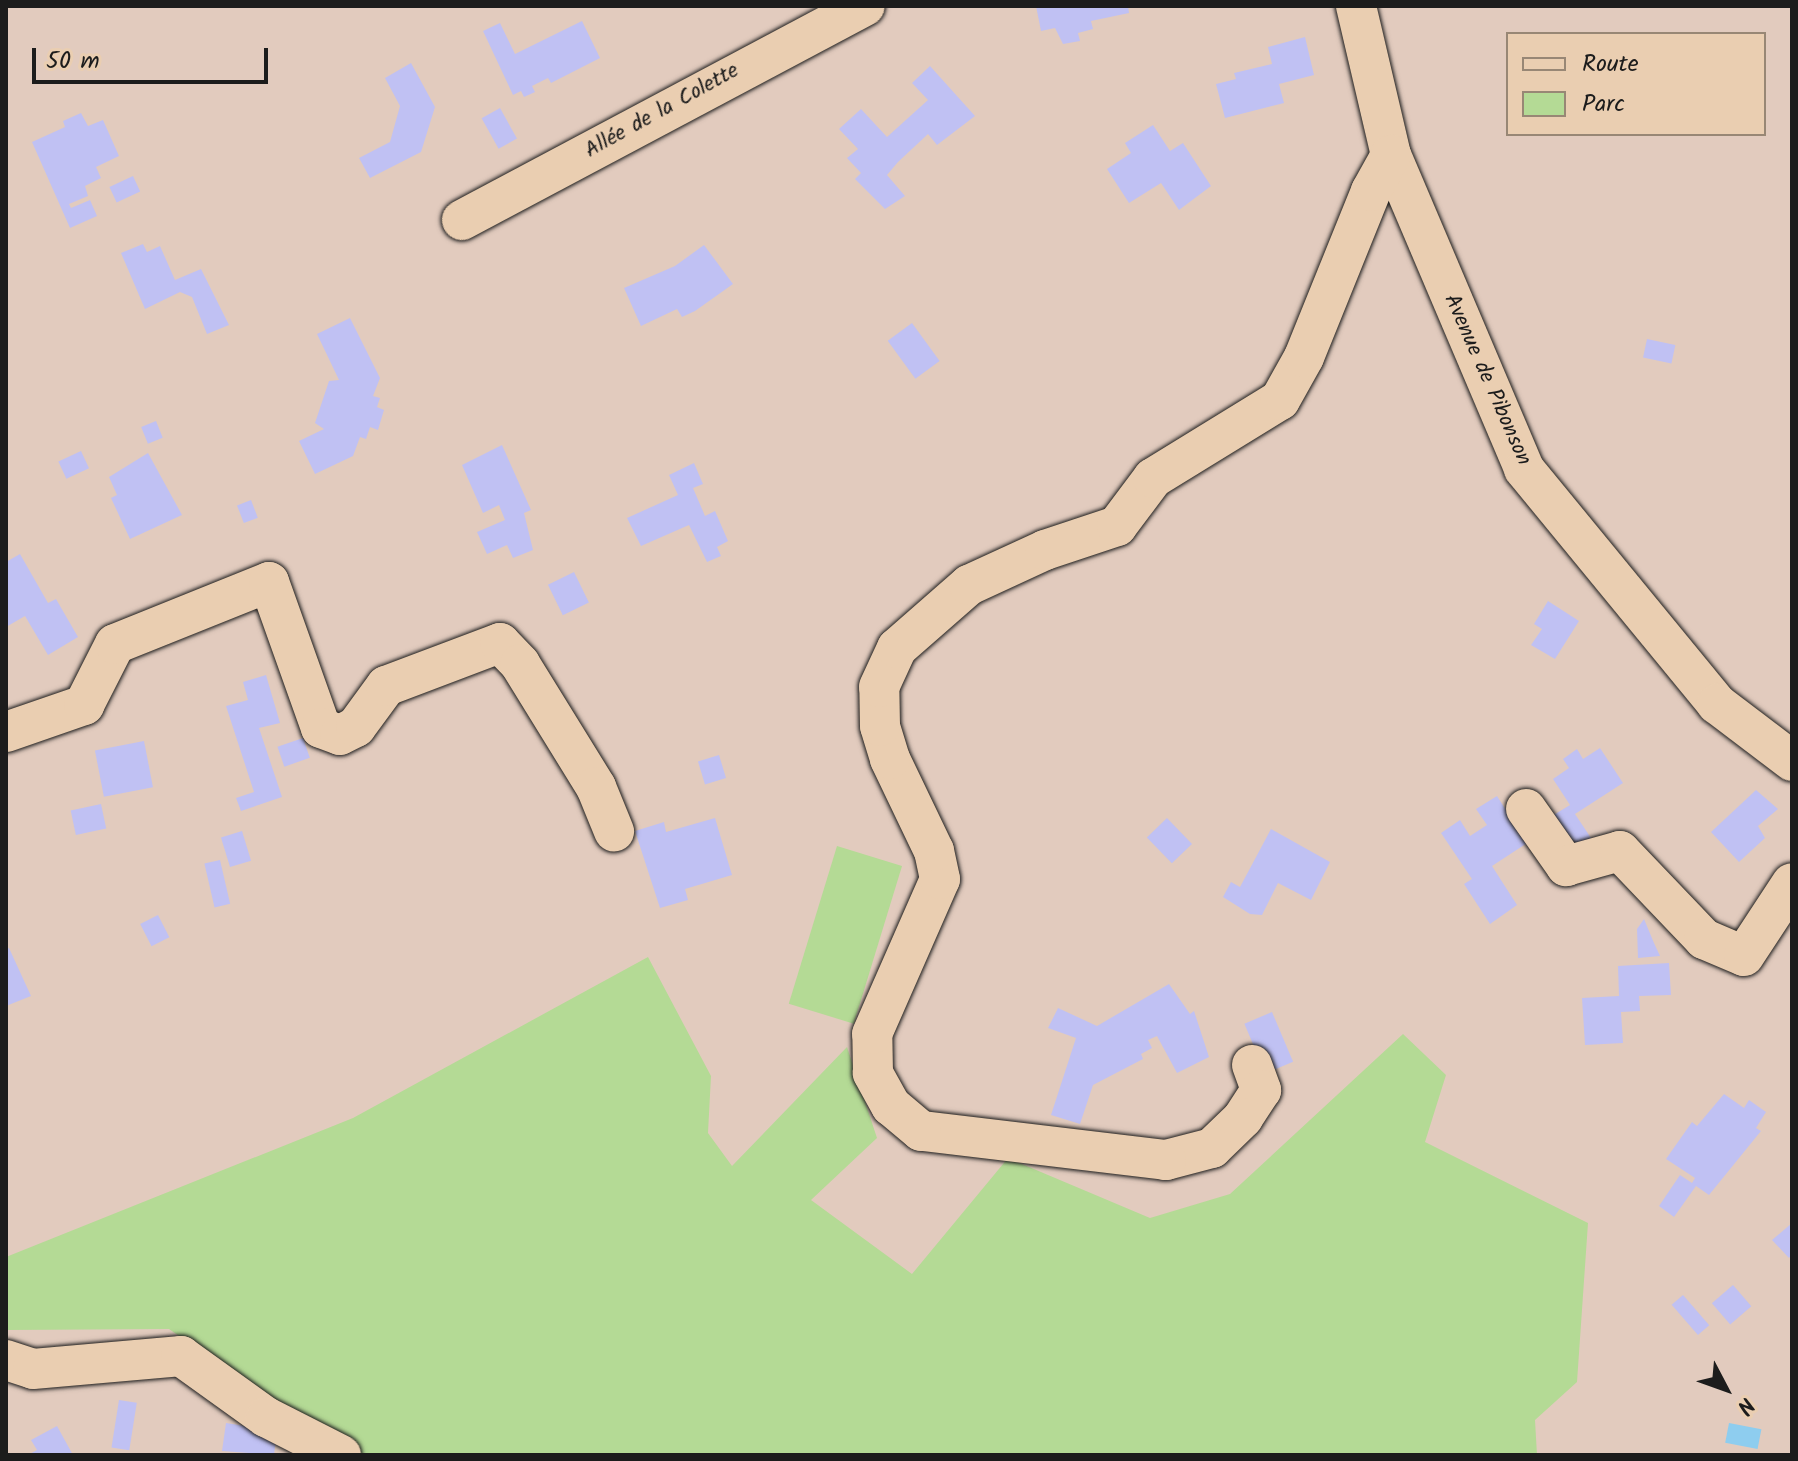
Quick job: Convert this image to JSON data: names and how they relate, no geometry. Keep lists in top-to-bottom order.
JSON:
{
  "streets": {
    "street": ["Allée de la Colette", "Avenue de Pibonson"]
  },
  "legend": ["Route", "Parc"],
  "scale_bar": "50 m",
  "north": "bottom right"
}
